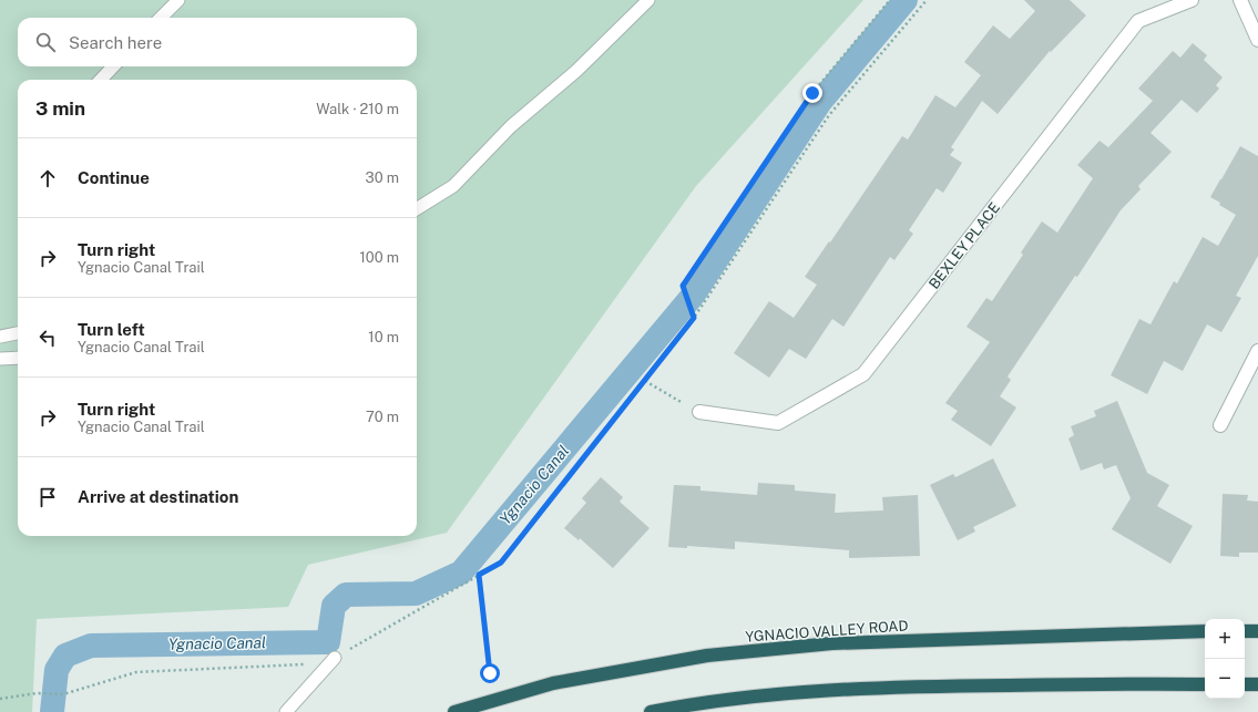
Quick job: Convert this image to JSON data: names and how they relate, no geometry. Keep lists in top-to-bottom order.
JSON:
{
  "streets": {
    "highway": ["YGNACIO VALLEY ROAD"],
    "street": ["BEXLEY PLACE"]
  },
  "water": ["Ygnacio Canal"],
  "page": {
    "search": "Search here",
    "heading": ["3 min", "Walk · 210 m"],
    "list": [
      ["Continue", "30 m"],
      ["Turn right", "Ygnacio Canal Trail", "100 m"],
      ["Turn left", "Ygnacio Canal Trail", "10 m"],
      ["Turn right", "Ygnacio Canal Trail", "70 m"],
      "Arrive at destination"
    ],
    "map_buttons": ["+", "−"]
  }
}
